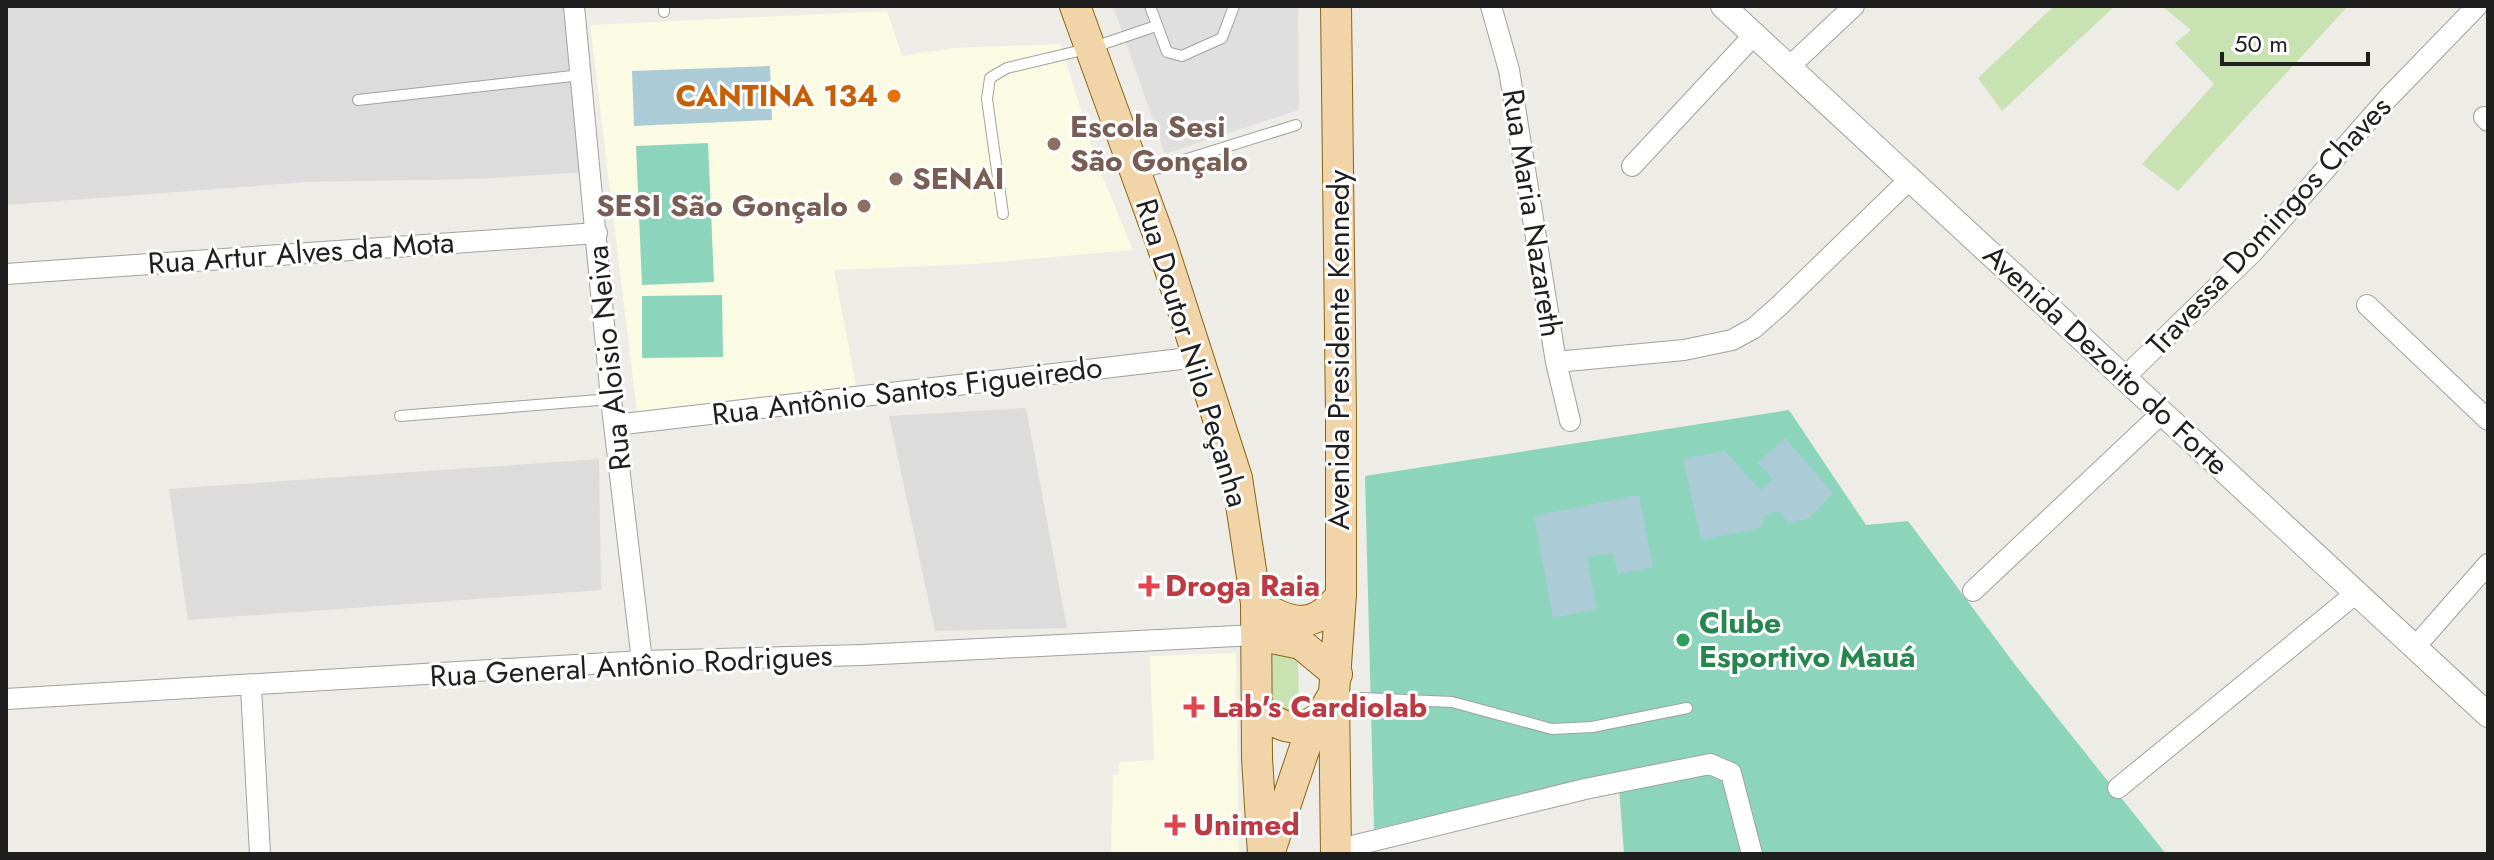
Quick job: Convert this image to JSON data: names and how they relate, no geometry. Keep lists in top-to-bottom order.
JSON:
{
  "streets": {
    "main road": ["Avenida Presidente Kennedy", "Rua Doutor Nilo Peçanha"],
    "street": [
      "Rua Maria Nazareth",
      "Travessa Domingos Chaves",
      "Rua Artur Alves da Mota",
      "Rua Aloisio Neiva",
      "Avenida Dezoito do Forte",
      "Rua Antônio Santos Figueiredo",
      "Rua General Antônio Rodrigues"
    ]
  },
  "crossings": [
    ["Travessa Domingos Chaves", "Avenida Dezoito do Forte"],
    ["Rua Artur Alves da Mota", "Rua Aloisio Neiva"],
    ["Avenida Presidente Kennedy", "Rua Doutor Nilo Peçanha"],
    ["Rua Doutor Nilo Peçanha", "Rua Antônio Santos Figueiredo"],
    ["Rua Doutor Nilo Peçanha", "Rua General Antônio Rodrigues"],
    ["Rua Aloisio Neiva", "Rua Antônio Santos Figueiredo"],
    ["Rua Aloisio Neiva", "Rua General Antônio Rodrigues"]
  ],
  "places": {
    "other": [
      "CANTINA 134",
      "Escola Sesi São Gonçalo",
      "SENAI",
      "SESI São Gonçalo",
      "Clube Esportivo Mauá"
    ],
    "health": ["Droga Raia", "Lab's Cardiolab", "Unimed"]
  },
  "scale_bar": "50 m"
}
